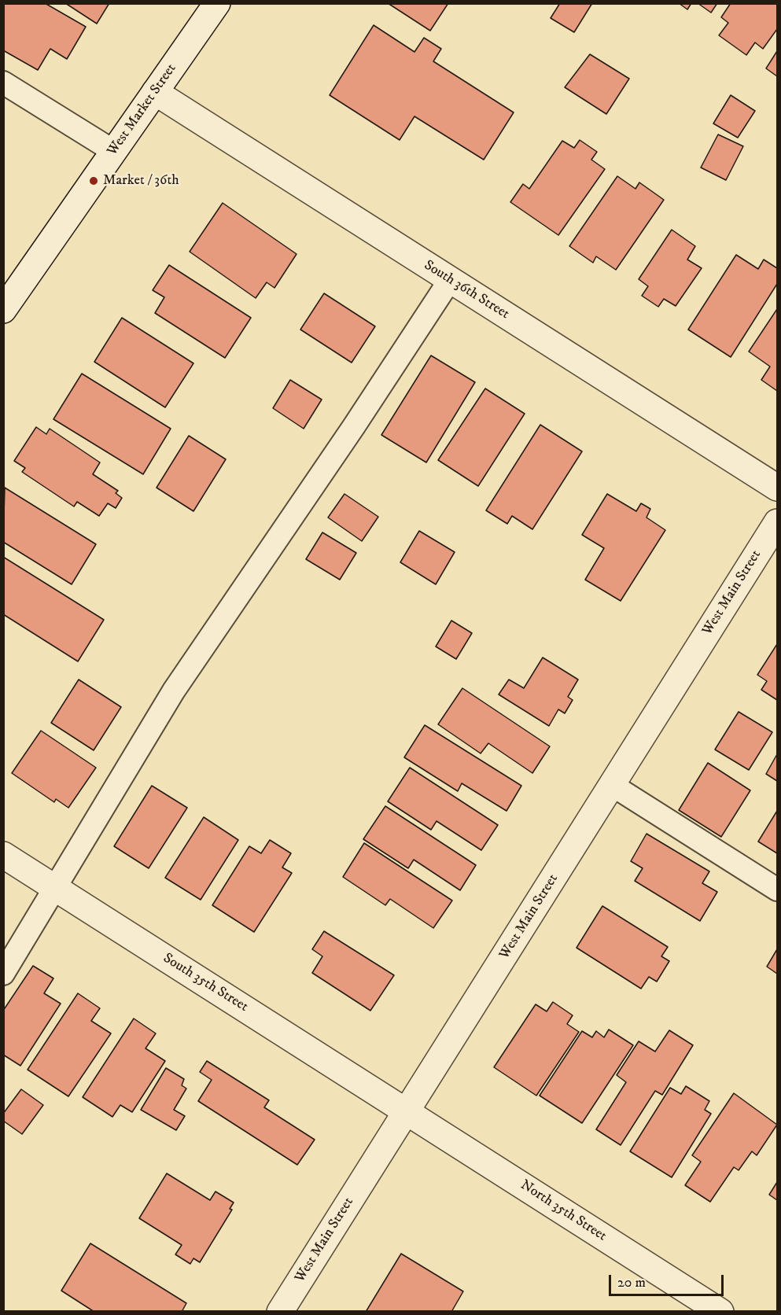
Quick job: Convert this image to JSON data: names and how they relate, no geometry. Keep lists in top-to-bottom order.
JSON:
{
  "streets": {
    "street": [
      "West Market Street",
      "South 36th Street",
      "West Main Street",
      "South 35th Street",
      "North 35th Street"
    ]
  },
  "crossings": [
    ["West Market Street", "South 36th Street"],
    ["West Main Street", "South 35th Street"],
    ["West Main Street", "North 35th Street"],
    ["South 35th Street", "North 35th Street"]
  ],
  "places": ["Market / 36th"],
  "scale_bar": "20 m"
}
